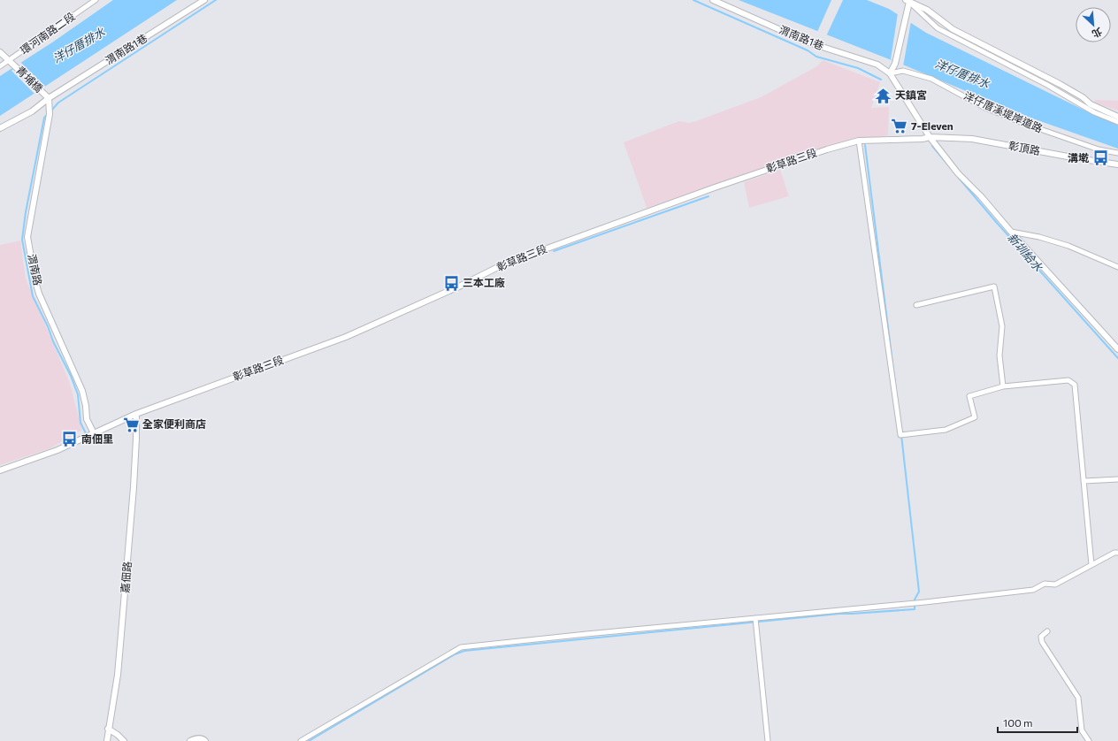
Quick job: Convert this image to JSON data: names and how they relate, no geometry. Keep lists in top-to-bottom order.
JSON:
{
  "streets": {
    "street": [
      "環河南路二段",
      "渭南路1巷",
      "青埔橋",
      "洋仔厝溪堤岸道路",
      "彰頂路",
      "彰草路三段",
      "渭南路",
      "嘉佃路"
    ]
  },
  "crossings": [
    ["環河南路二段", "青埔橋"],
    ["渭南路1巷", "青埔橋"],
    ["渭南路1巷", "洋仔厝溪堤岸道路"],
    ["渭南路1巷", "渭南路"],
    ["青埔橋", "渭南路"],
    ["彰頂路", "彰草路三段"],
    ["彰草路三段", "渭南路"],
    ["彰草路三段", "嘉佃路"]
  ],
  "water": ["洋仔厝排水", "新圳給水"],
  "places": {
    "temple": ["天鎮宮"],
    "supermarket": ["7-Eleven", "全家便利商店"],
    "bus stop": ["溝墘", "三本工廠", "南佃里"]
  },
  "scale_bar": "100 m",
  "north": "bottom right"
}
